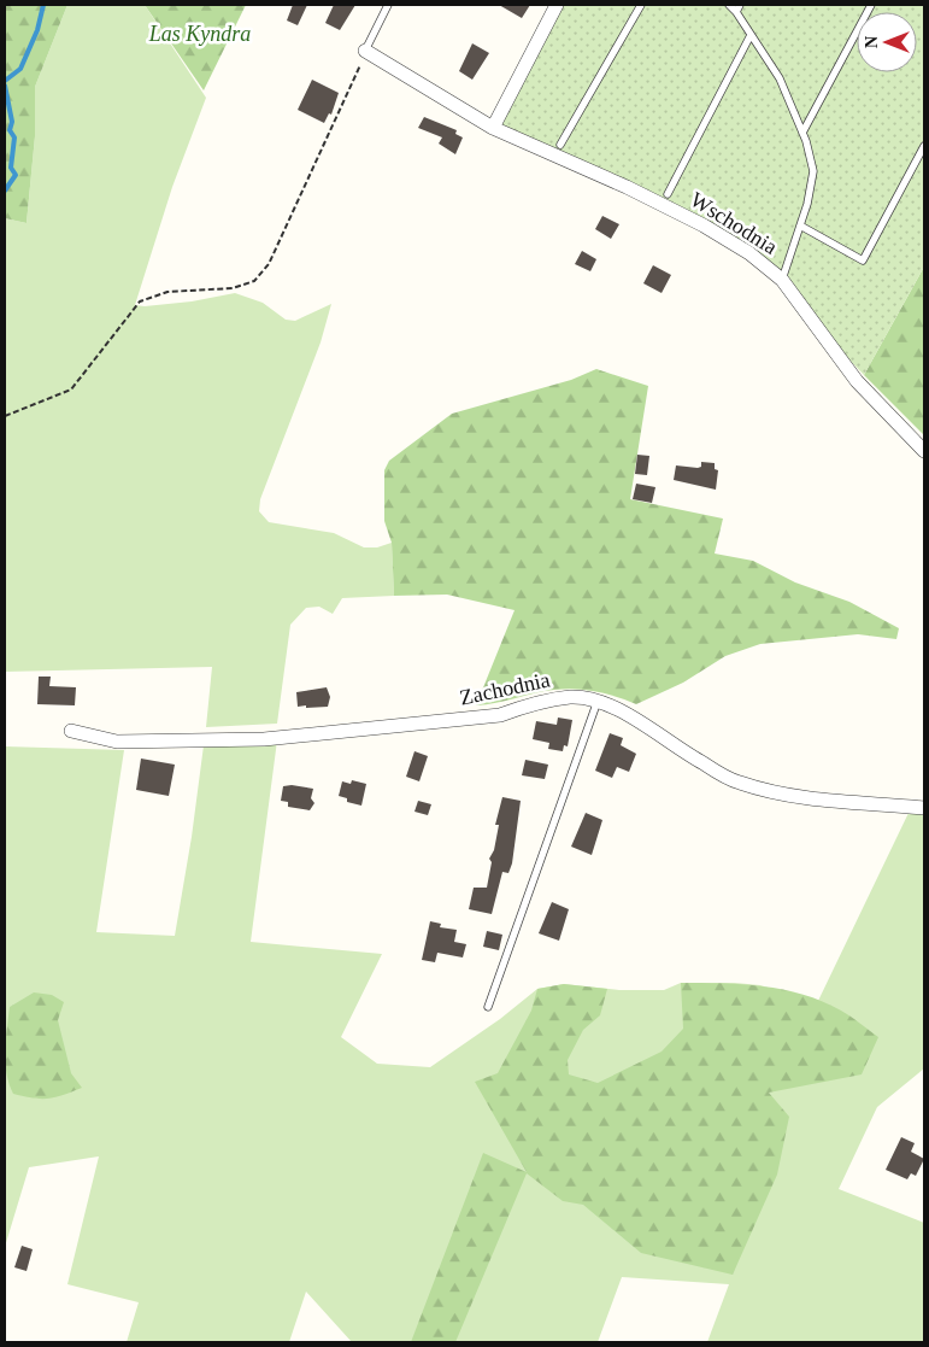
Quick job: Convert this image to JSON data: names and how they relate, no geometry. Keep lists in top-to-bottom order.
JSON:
{
  "streets": {
    "street": ["Wschodnia", "Zachodnia"]
  },
  "parks": ["Las Kyndra"],
  "north": "left"
}
